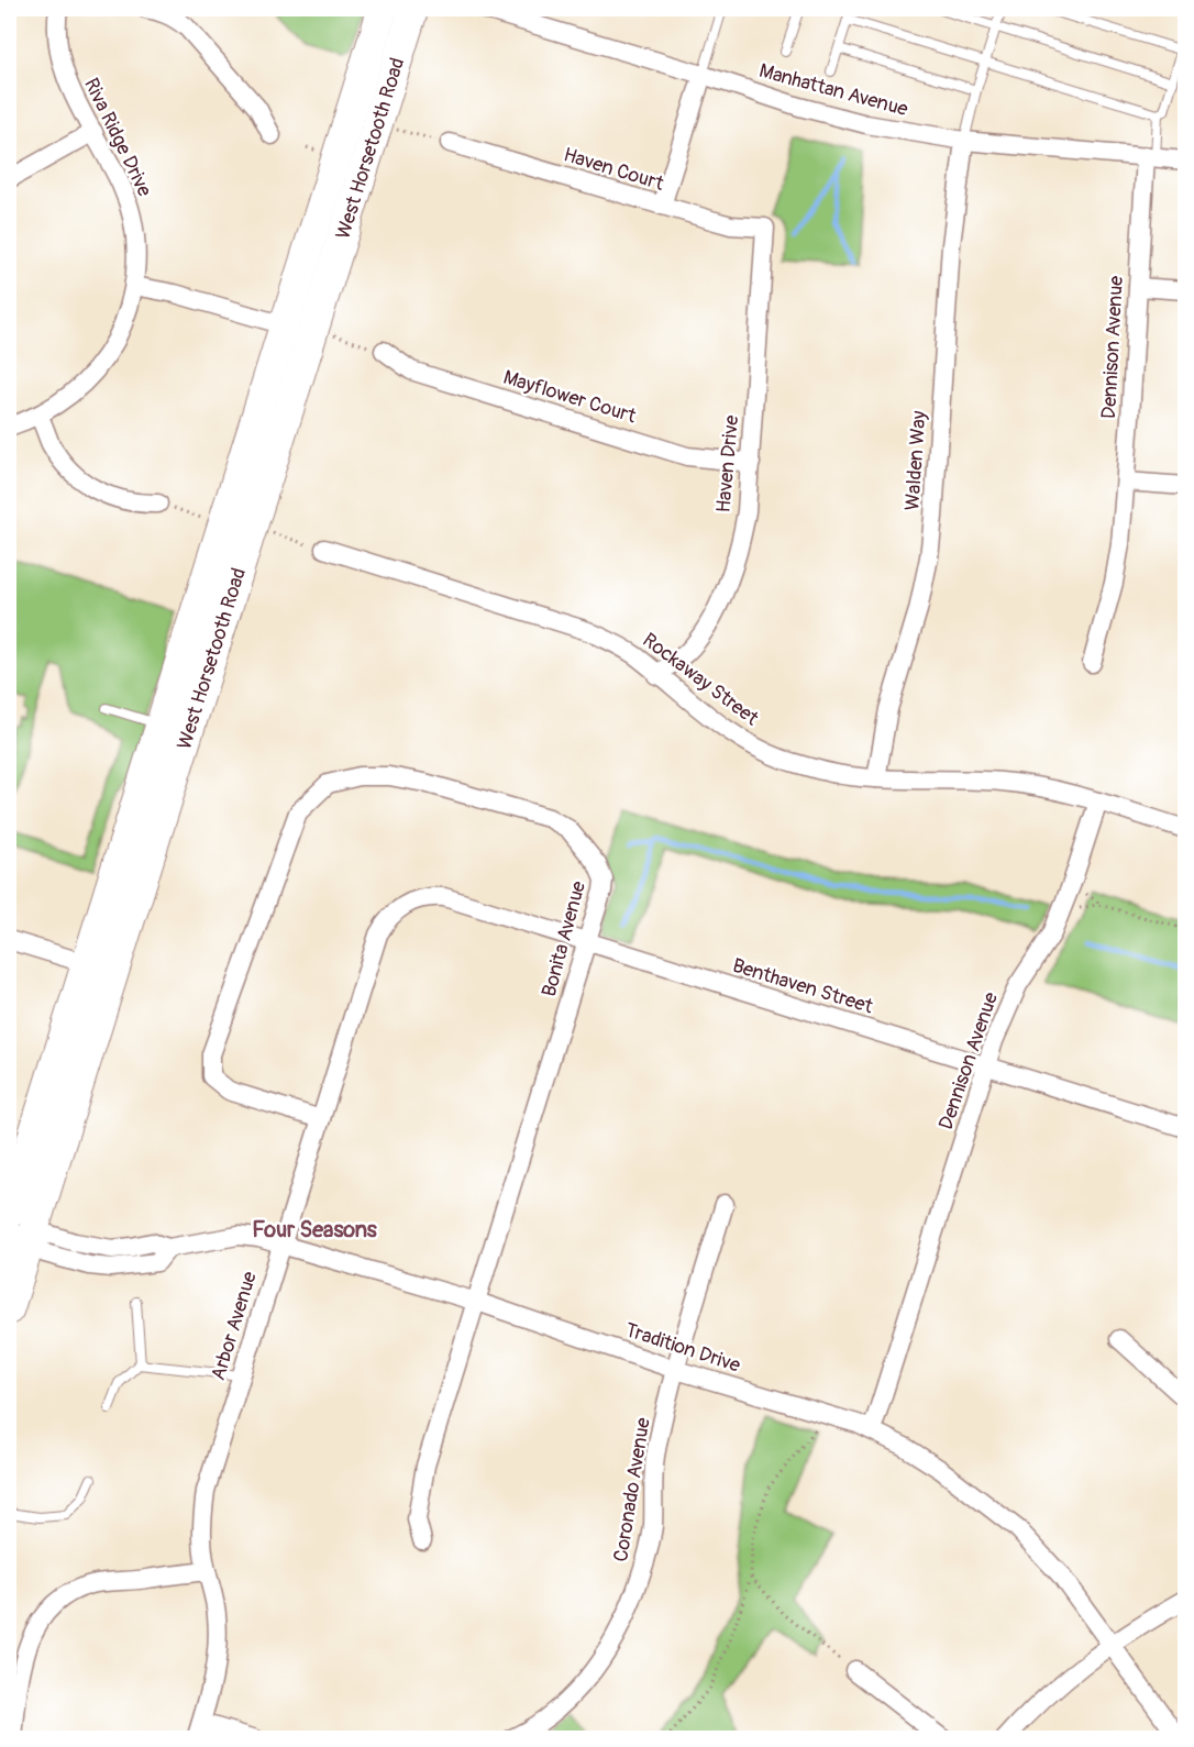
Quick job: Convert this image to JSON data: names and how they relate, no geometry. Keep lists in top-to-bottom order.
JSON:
{
  "streets": {
    "main road": ["West Horsetooth Road"],
    "street": [
      "Manhattan Avenue",
      "Riva Ridge Drive",
      "Haven Court",
      "Dennison Avenue",
      "Mayflower Court",
      "Walden Way",
      "Haven Drive",
      "Rockaway Street",
      "Bonita Avenue",
      "Benthaven Street",
      "Arbor Avenue",
      "Tradition Drive",
      "Coronado Avenue"
    ]
  },
  "crossings": [
    ["Manhattan Avenue", "Dennison Avenue"],
    ["Manhattan Avenue", "Walden Way"],
    ["West Horsetooth Road", "Tradition Drive"],
    ["Haven Court", "Haven Drive"],
    ["Dennison Avenue", "Rockaway Street"],
    ["Dennison Avenue", "Benthaven Street"],
    ["Dennison Avenue", "Tradition Drive"],
    ["Mayflower Court", "Haven Drive"],
    ["Walden Way", "Rockaway Street"],
    ["Haven Drive", "Rockaway Street"],
    ["Bonita Avenue", "Benthaven Street"],
    ["Bonita Avenue", "Arbor Avenue"],
    ["Bonita Avenue", "Tradition Drive"],
    ["Benthaven Street", "Arbor Avenue"],
    ["Arbor Avenue", "Tradition Drive"],
    ["Tradition Drive", "Coronado Avenue"]
  ],
  "districts": ["Four Seasons"]
}
